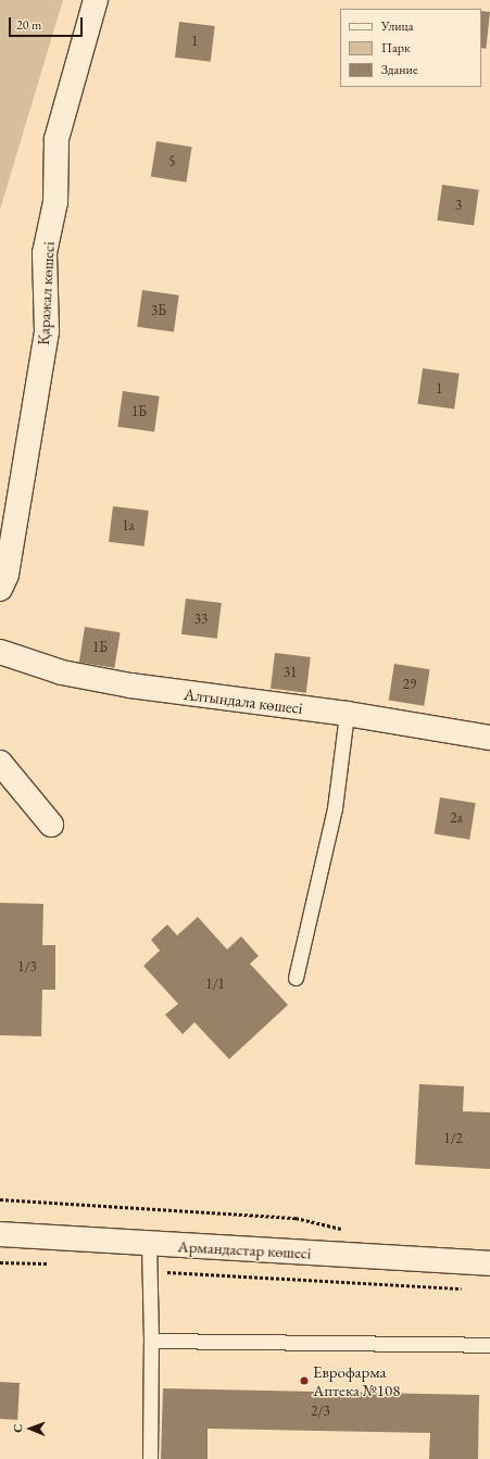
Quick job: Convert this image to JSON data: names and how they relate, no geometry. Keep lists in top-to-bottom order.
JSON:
{
  "streets": {
    "street": ["Қаражал көшесі", "Алтындала көшесі", "Армандастар көшесі"]
  },
  "places": ["Еврофарма Аптека №108"],
  "house_numbers": [
    "1",
    "5",
    "3",
    "3Б",
    "1",
    "1Б",
    "1а",
    "33",
    "1Б",
    "31",
    "29",
    "2а",
    "1/3",
    "1/1",
    "1/2",
    "2/3"
  ],
  "legend": ["Улица", "Парк", "Здание"],
  "scale_bar": "20 m",
  "north": "left"
}
